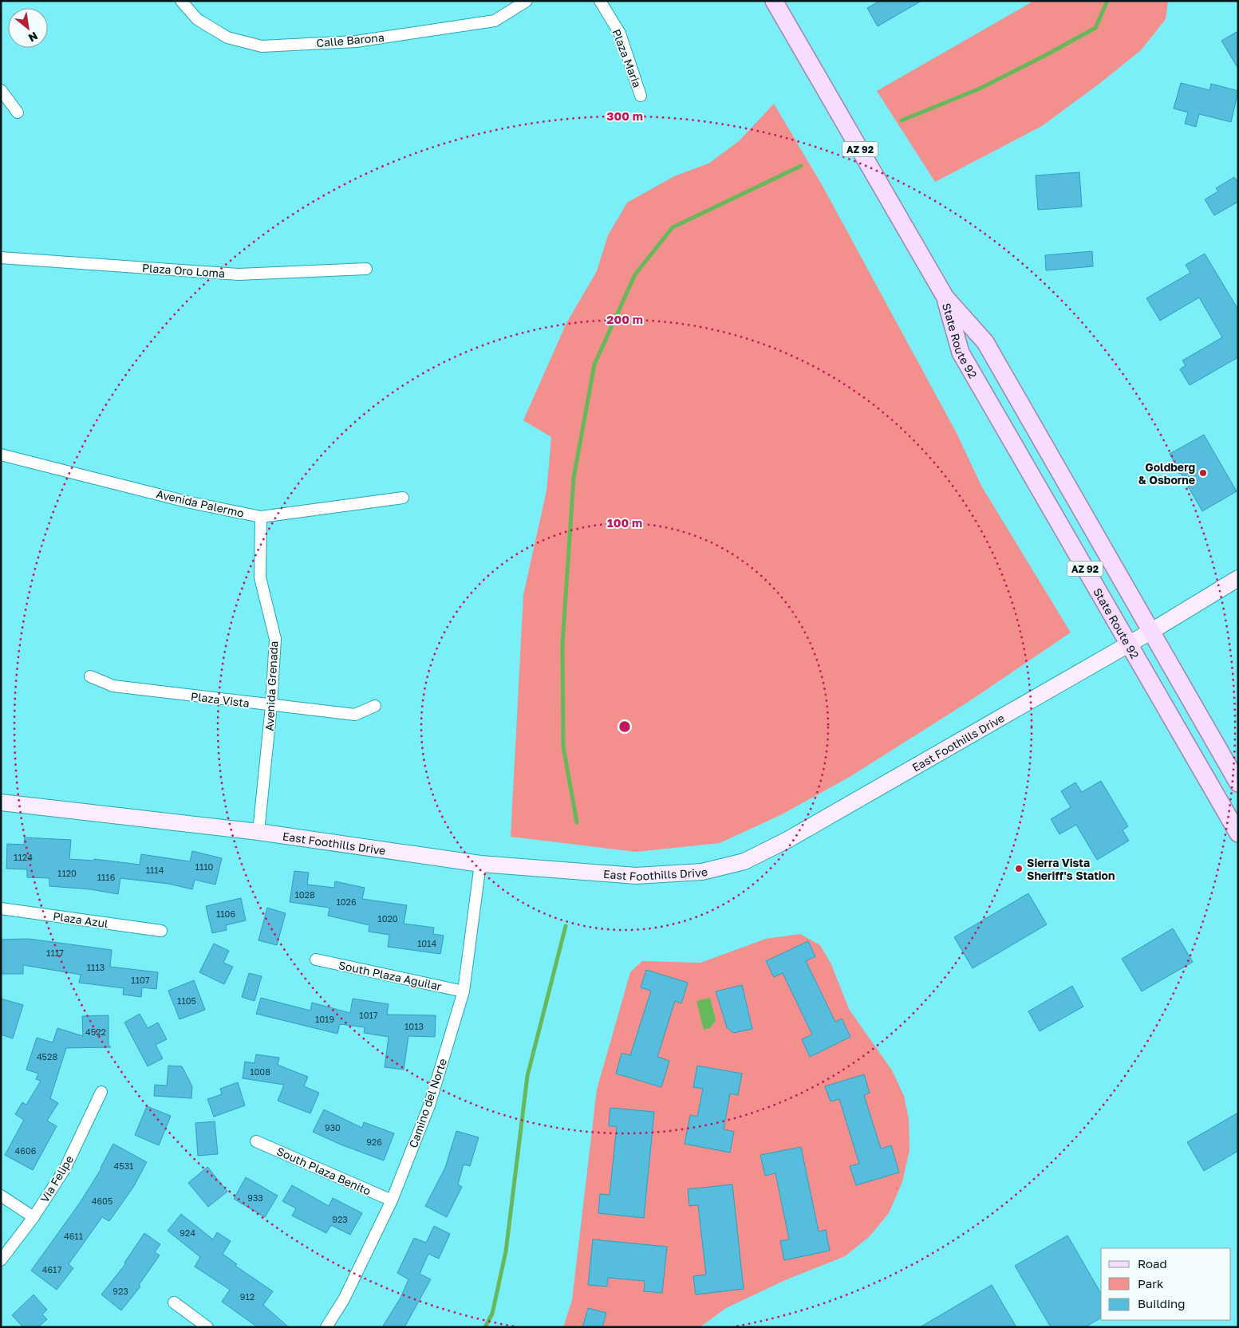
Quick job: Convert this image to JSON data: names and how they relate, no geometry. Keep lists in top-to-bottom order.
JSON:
{
  "streets": {
    "main road": ["AZ 92", "State Route 92"],
    "street": [
      "Calle Barona",
      "Plaza Maria",
      "Plaza Oro Loma",
      "Avenida Palermo",
      "Avenida Grenada",
      "Plaza Vista",
      "East Foothills Drive",
      "Plaza Azul",
      "South Plaza Aguilar",
      "Camino del Norte",
      "South Plaza Benito",
      "Via Felipe"
    ]
  },
  "crossings": [
    ["AZ 92", "State Route 92"],
    ["State Route 92", "East Foothills Drive"],
    ["Avenida Palermo", "Avenida Grenada"],
    ["Avenida Grenada", "Plaza Vista"],
    ["Avenida Grenada", "East Foothills Drive"],
    ["East Foothills Drive", "Camino del Norte"],
    ["South Plaza Aguilar", "Camino del Norte"],
    ["Camino del Norte", "South Plaza Benito"]
  ],
  "places": ["Goldberg & Osborne", "Sierra Vista Sheriff's Station"],
  "house_numbers": [
    "1124",
    "1110",
    "1114",
    "1120",
    "1116",
    "1028",
    "1026",
    "1106",
    "1020",
    "1014",
    "1117",
    "1113",
    "1107",
    "1105",
    "1017",
    "1019",
    "1013",
    "4522",
    "4528",
    "1008",
    "930",
    "926",
    "4606",
    "4531",
    "933",
    "4605",
    "923",
    "924",
    "4611",
    "4617",
    "923",
    "912"
  ],
  "legend": ["Road", "Park", "Building"],
  "north": "bottom right",
  "rings": ["300 m", "200 m", "100 m"]
}
